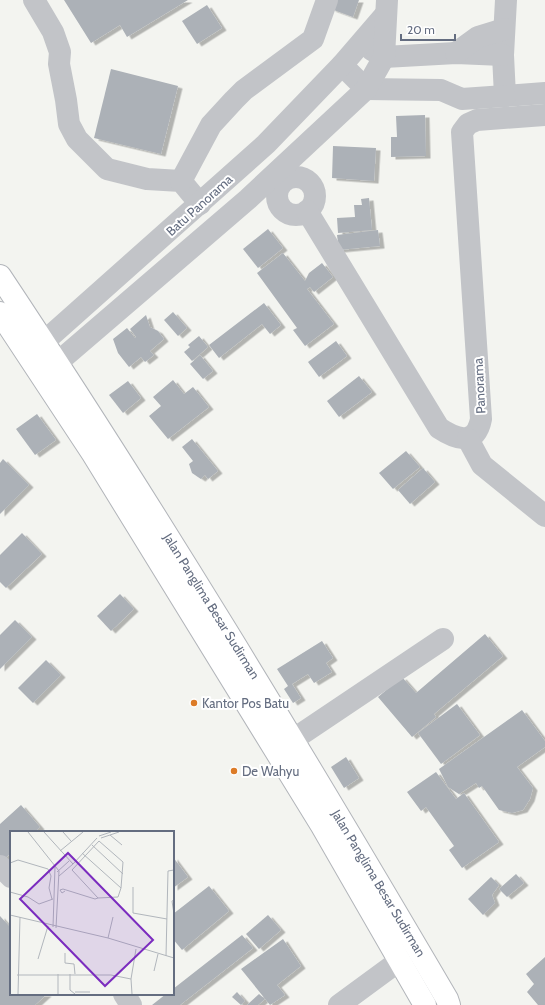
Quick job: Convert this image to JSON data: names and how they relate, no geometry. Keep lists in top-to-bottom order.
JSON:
{
  "streets": {
    "main road": ["Jalan Panglima Besar Sudirman"],
    "street": ["Batu Panorama", "Panorama"]
  },
  "crossings": [
    ["Batu Panorama", "Jalan Panglima Besar Sudirman"]
  ],
  "places": ["Kantor Pos Batu", "De Wahyu"],
  "scale_bar": "20 m"
}
